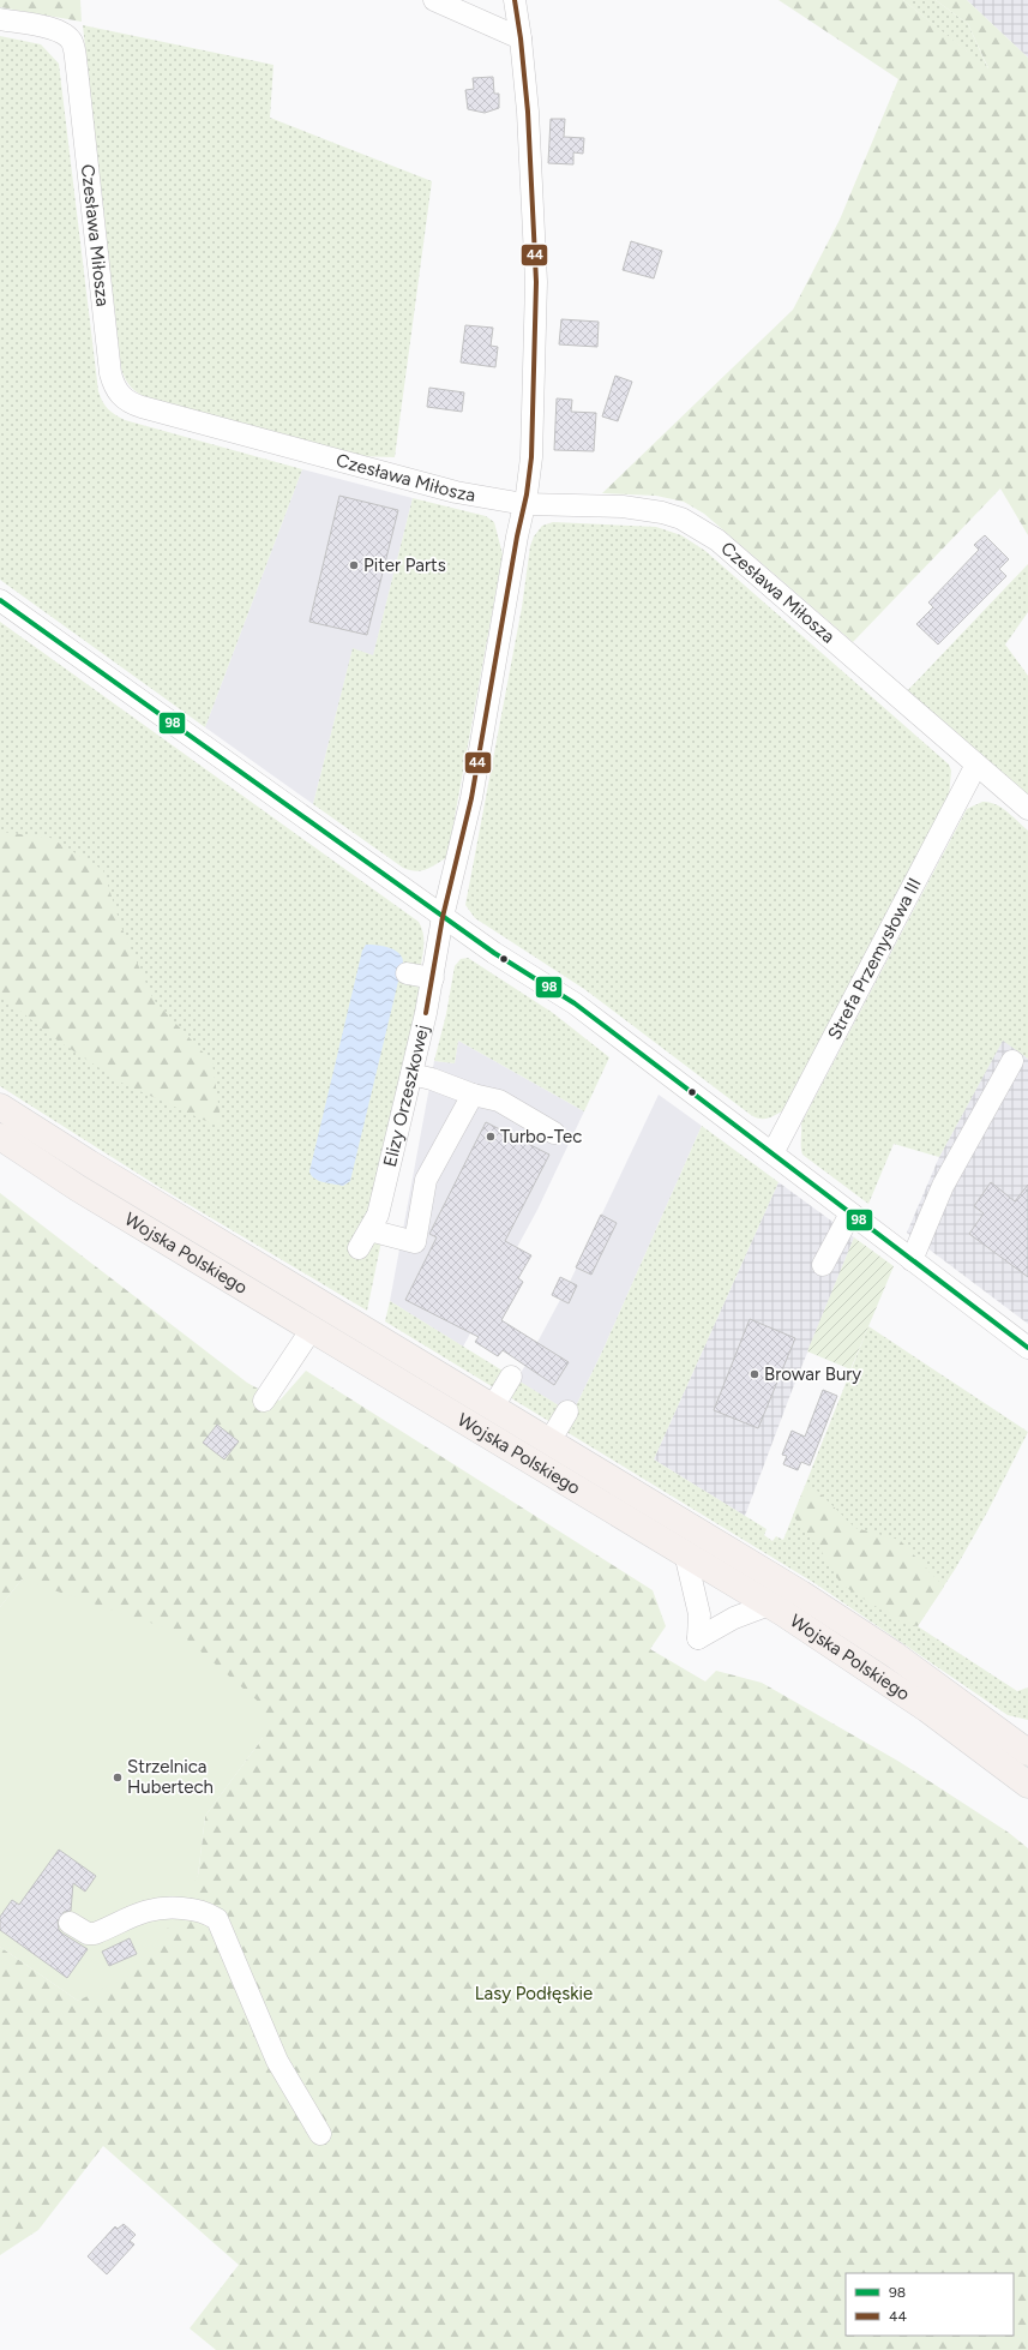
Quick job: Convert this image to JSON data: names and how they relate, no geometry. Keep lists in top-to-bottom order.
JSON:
{
  "streets": {
    "main road": ["Wojska Polskiego"],
    "street": ["Czesława Miłosza", "Strefa Przemysłowa III", "Elizy Orzeszkowej"]
  },
  "crossings": [
    ["Czesława Miłosza", "Strefa Przemysłowa III"],
    ["Czesława Miłosza", "Elizy Orzeszkowej"]
  ],
  "parks": ["Lasy Podłęskie"],
  "places": [
    "Piter Parts",
    "Turbo-Tec",
    "Browar Bury",
    "Strzelnica Hubertech"
  ],
  "lines": ["transit line 44", "transit line 98"],
  "legend": ["98", "44"]
}
